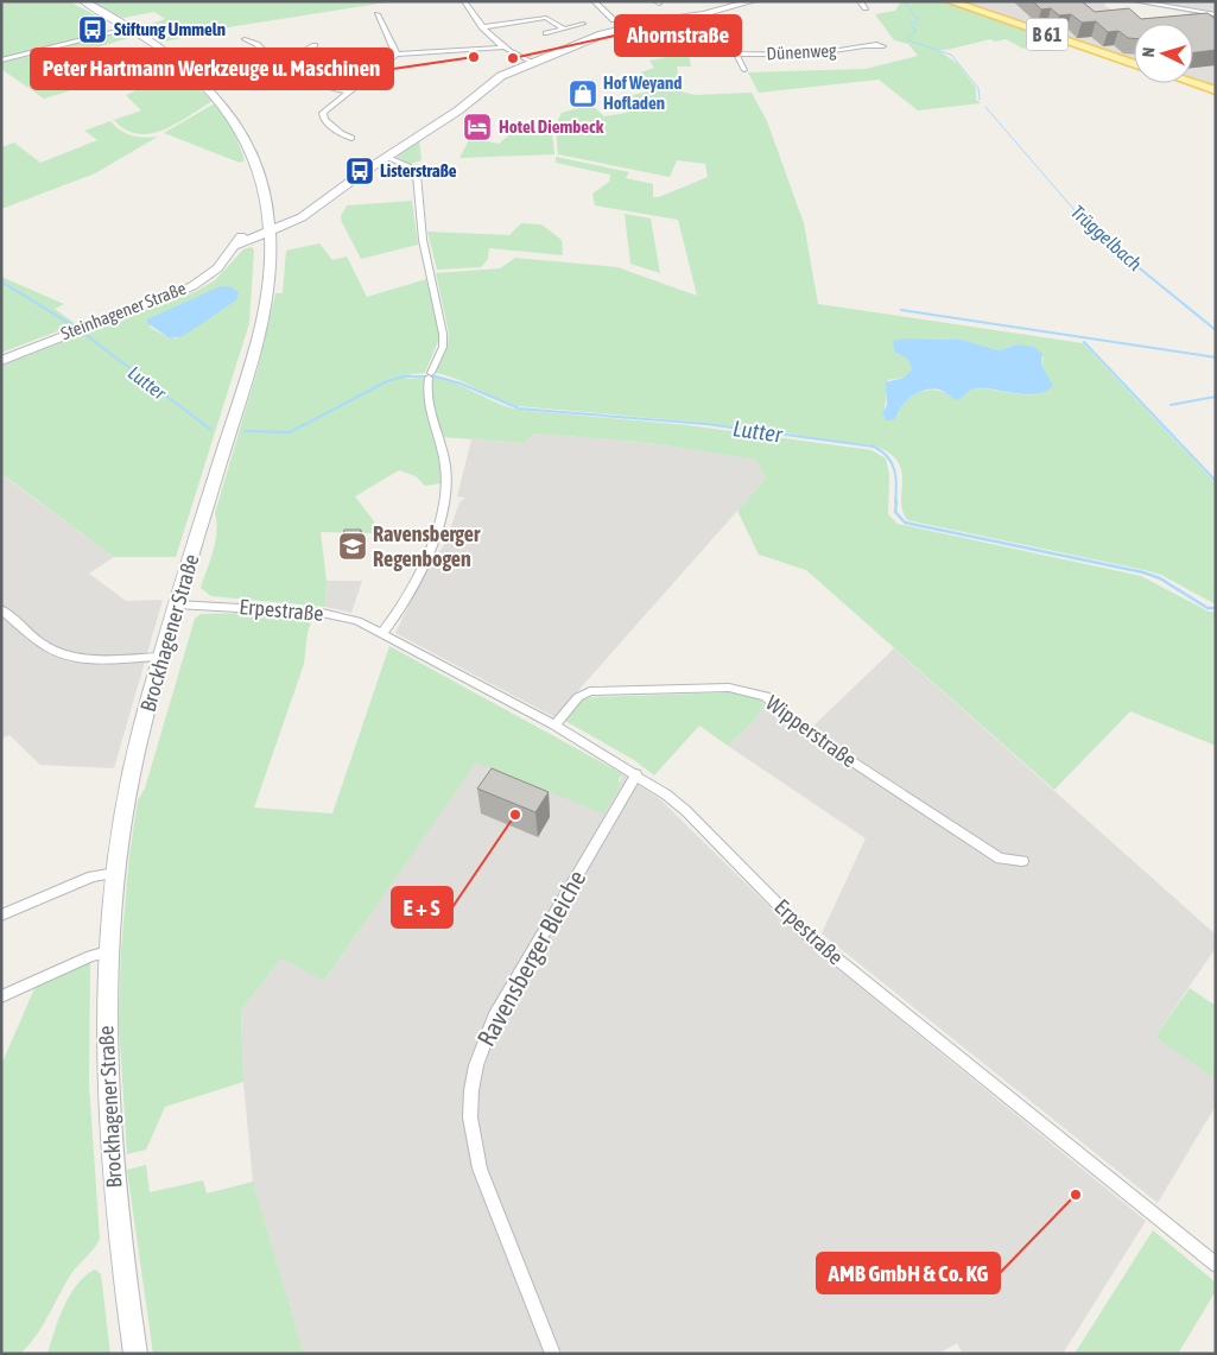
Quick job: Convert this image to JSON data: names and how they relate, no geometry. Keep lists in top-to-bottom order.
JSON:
{
  "streets": {
    "main road": ["B 61", "Steinhagener Straße", "Brockhagener Straße"],
    "street": [
      "Dünenweg",
      "Erpestraße",
      "Wipperstraße",
      "Ravensberger Bleiche"
    ]
  },
  "crossings": [
    ["Dünenweg", "Steinhagener Straße"],
    ["Steinhagener Straße", "Brockhagener Straße"],
    ["Erpestraße", "Brockhagener Straße"],
    ["Erpestraße", "Wipperstraße"],
    ["Erpestraße", "Ravensberger Bleiche"]
  ],
  "water": ["Trüggelbach", "Lutter"],
  "places": {
    "bus stop": ["Stiftung Ummeln", "Listerstraße"],
    "other": [
      "Peter Hartmann Werkzeuge u. Maschinen",
      "Ahornstraße",
      "E + S",
      "AMB GmbH & Co. KG"
    ],
    "shop": ["Hof Weyand Hofladen"],
    "hotel": ["Hotel Diembeck"],
    "school or university": ["Ravensberger Regenbogen"]
  },
  "north": "left"
}
